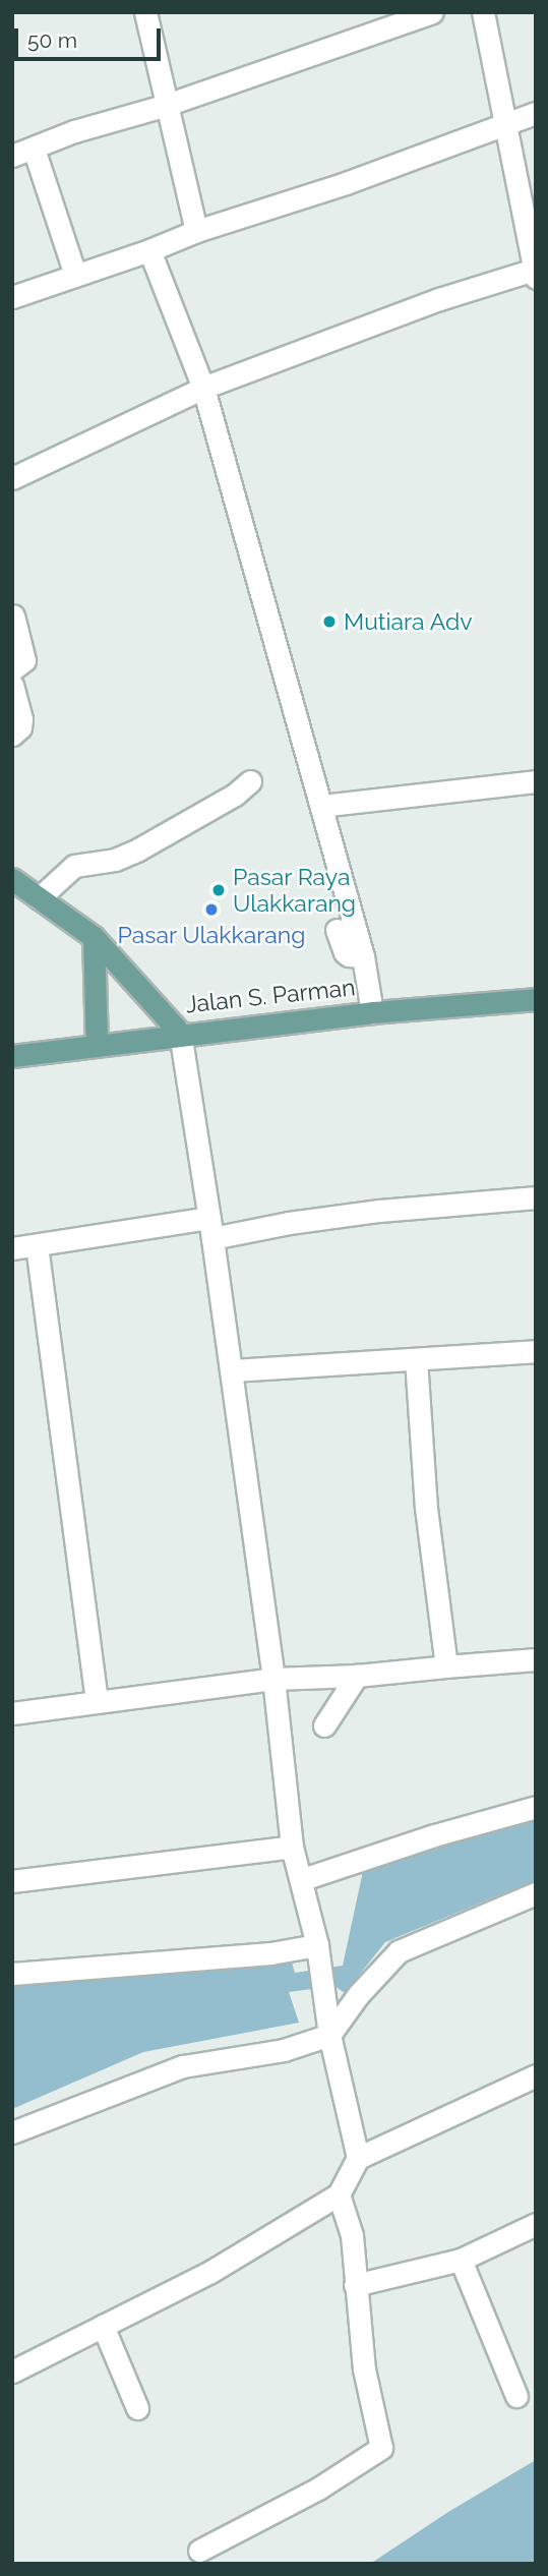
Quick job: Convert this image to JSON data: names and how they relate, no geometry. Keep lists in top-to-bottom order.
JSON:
{
  "streets": {
    "main road": ["Jalan S. Parman"]
  },
  "places": ["Mutiara Adv", "Pasar Raya Ulakkarang", "Pasar Ulakkarang"],
  "scale_bar": "50 m"
}
